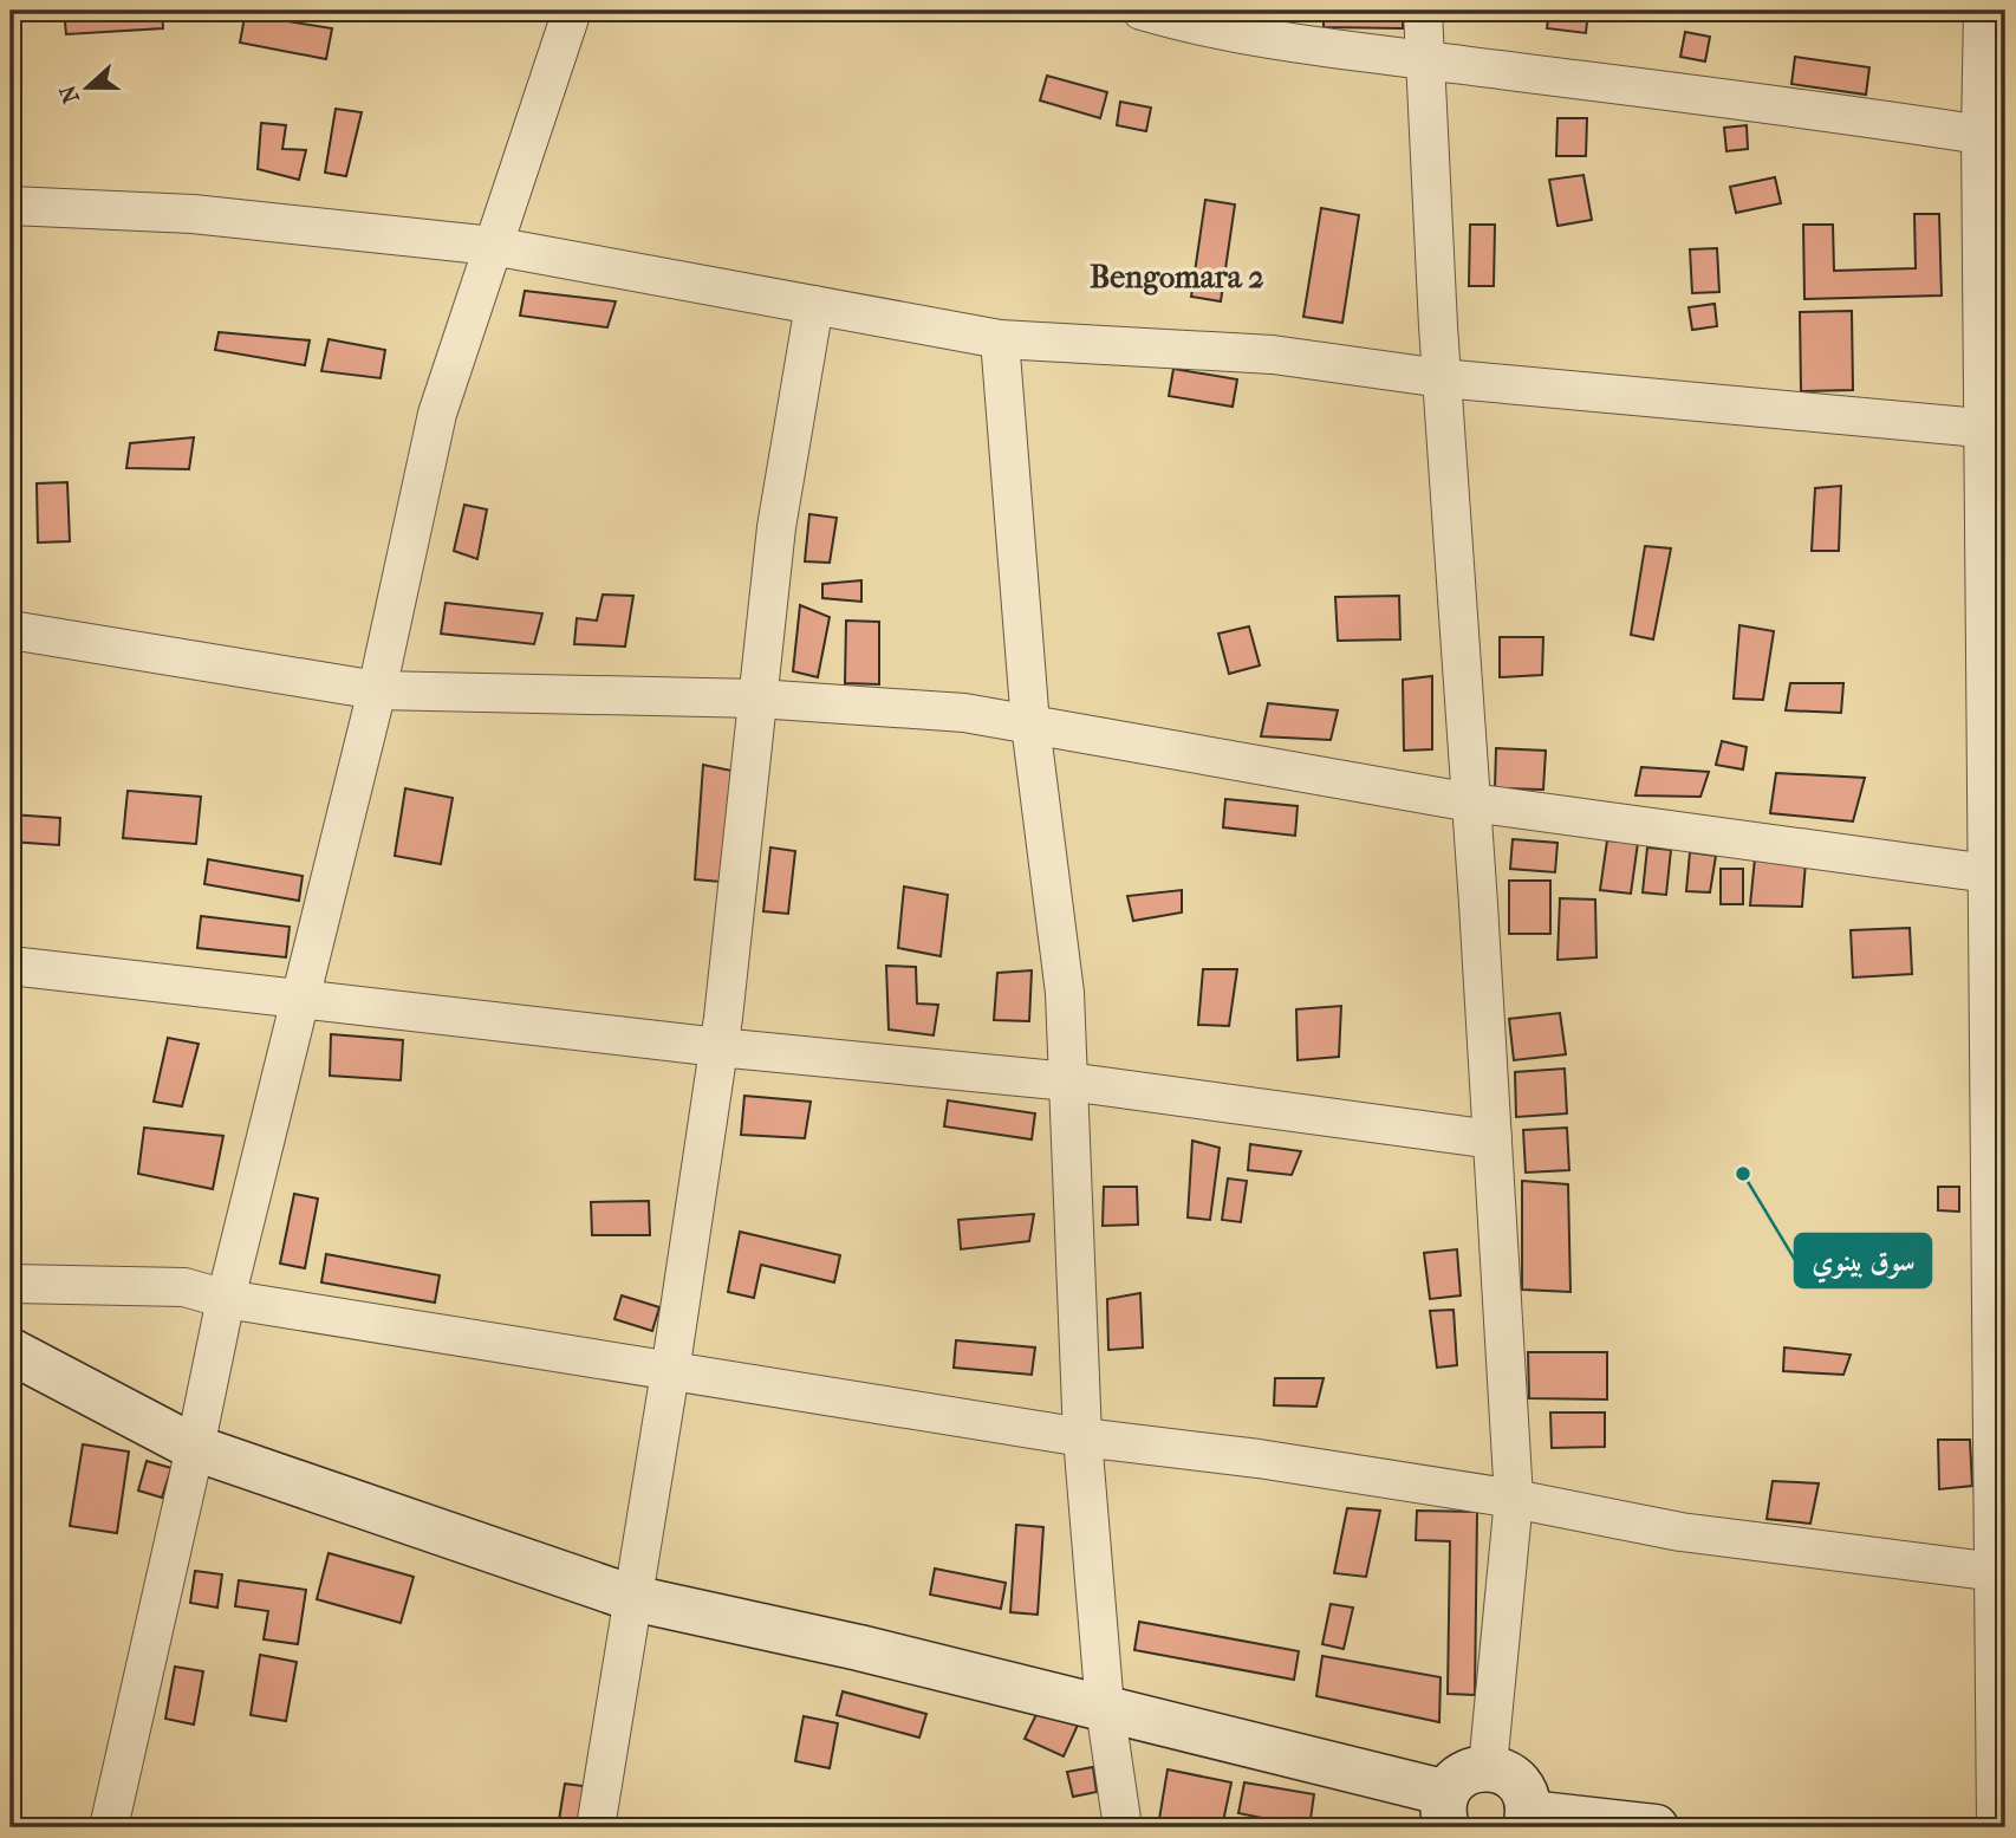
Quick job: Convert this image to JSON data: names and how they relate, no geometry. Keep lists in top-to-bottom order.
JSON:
{
  "districts": ["Bengomara 2"],
  "places": ["سوق بينوي"],
  "north": "left"
}
